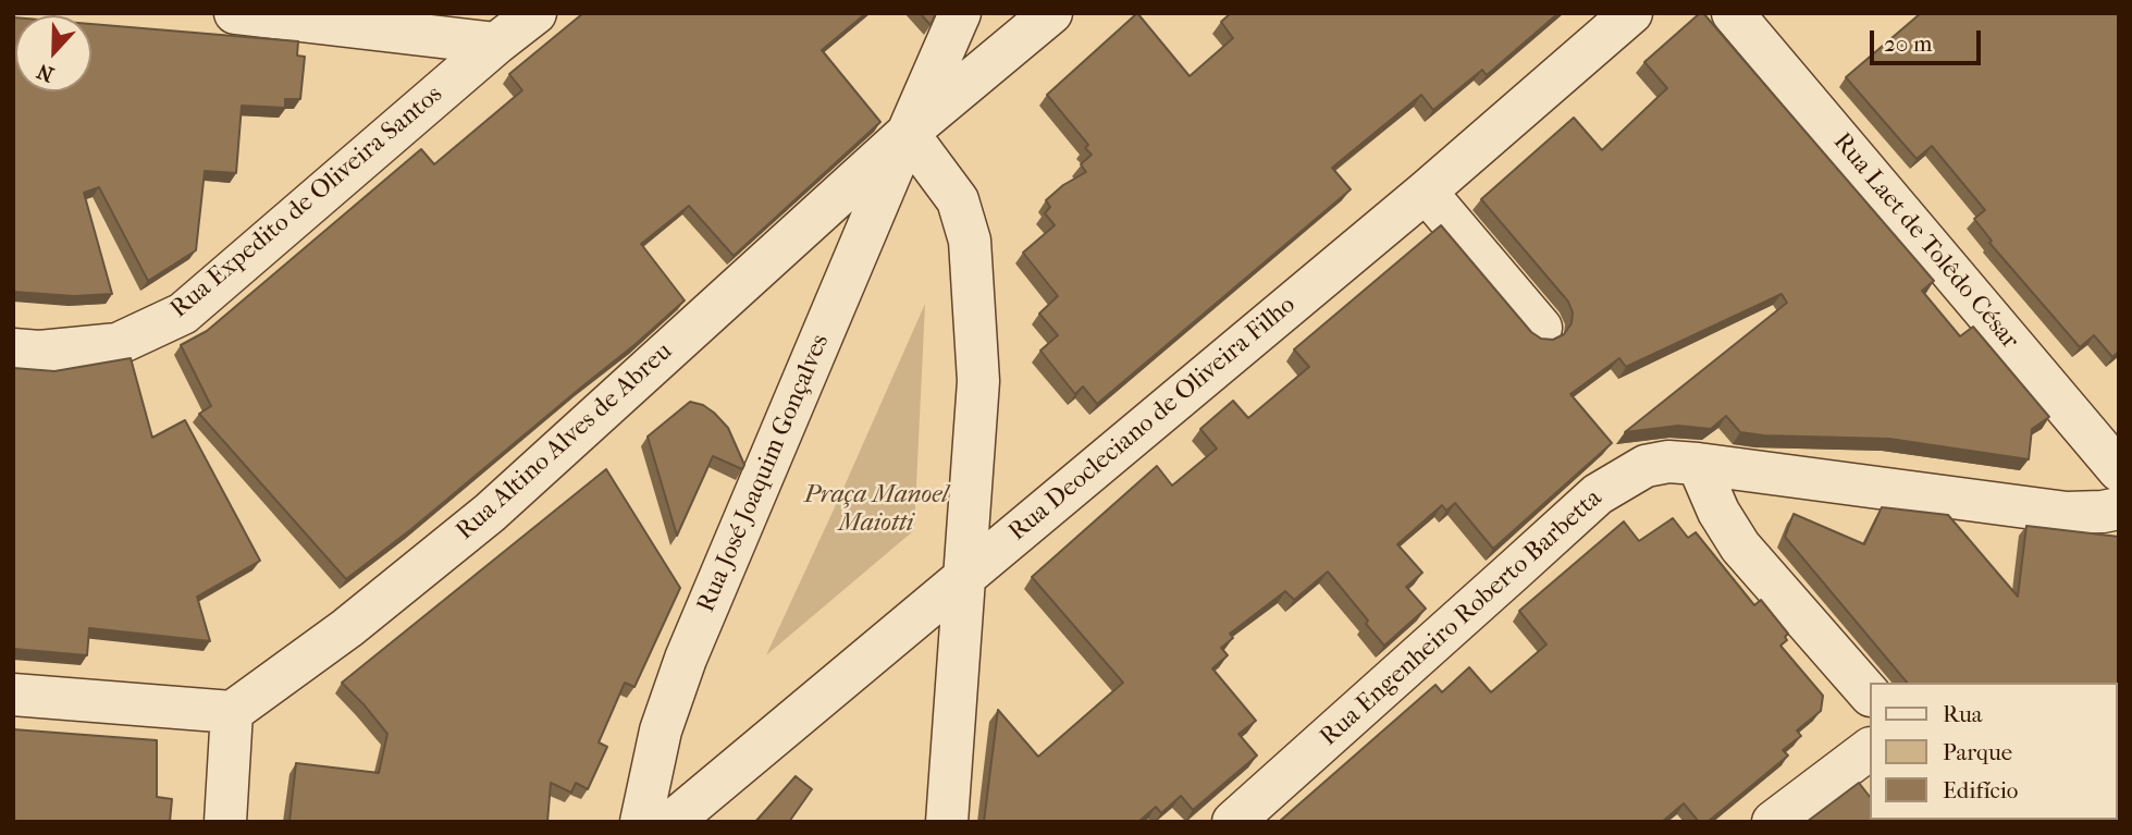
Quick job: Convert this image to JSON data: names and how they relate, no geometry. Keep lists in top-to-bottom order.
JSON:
{
  "streets": {
    "street": [
      "Rua Expedito de Oliveira Santos",
      "Rua Laet de Tolêdo César",
      "Rua Deocleciano de Oliveira Filho",
      "Rua Altino Alves de Abreu",
      "Rua José Joaquim Gonçalves",
      "Rua Engenheiro Roberto Barbetta"
    ]
  },
  "crossings": [
    ["Rua Altino Alves de Abreu", "Rua José Joaquim Gonçalves"]
  ],
  "parks": ["Praça Manoel Maiotti"],
  "legend": ["Rua", "Parque", "Edifício"],
  "scale_bar": "20 m",
  "north": "bottom"
}
